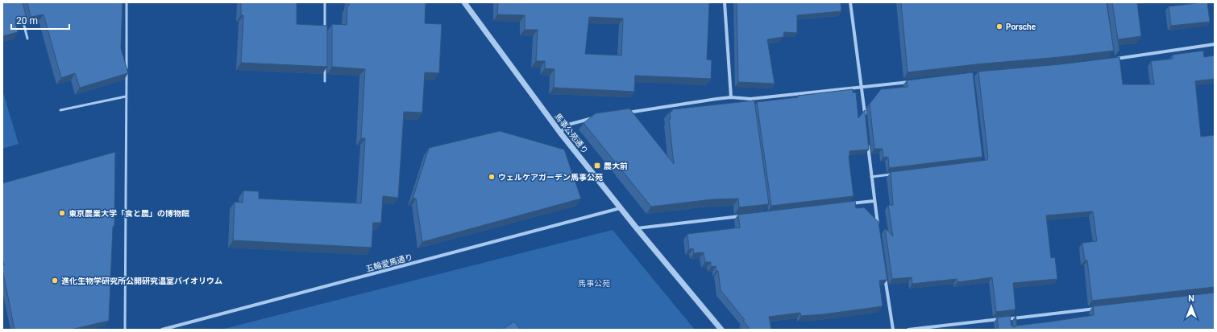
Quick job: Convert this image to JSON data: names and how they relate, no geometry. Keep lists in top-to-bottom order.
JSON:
{
  "streets": {
    "street": ["馬事公苑通り", "五輪愛馬通り"]
  },
  "crossings": [
    ["馬事公苑通り", "五輪愛馬通り"]
  ],
  "parks": ["馬事公苑"],
  "places": {
    "other": [
      "Porsche",
      "ウェルケアガーデン馬事公苑",
      "東京農業大学「食と農」の博物館",
      "進化生物学研究所公開研究温室バイオリウム"
    ],
    "transit": ["農大前"]
  },
  "scale_bar": "20 m",
  "north": "top"
}
